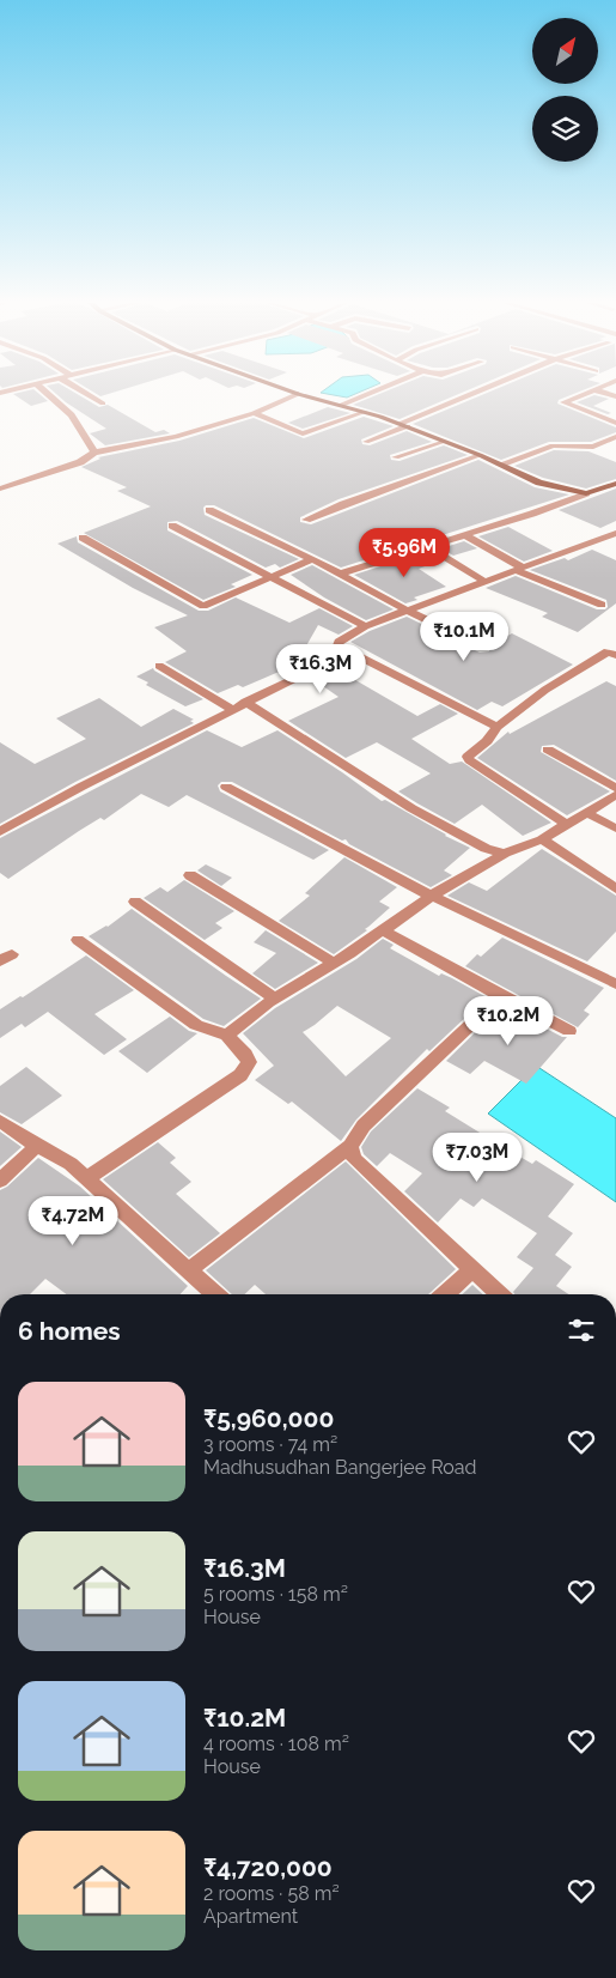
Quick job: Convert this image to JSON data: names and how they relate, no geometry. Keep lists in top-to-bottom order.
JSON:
{
  "north": "top right",
  "page": {
    "price": [
      "₹5.96M",
      "₹10.1M",
      "₹16.3M",
      "₹10.2M",
      "₹7.03M",
      "₹4.72M"
    ],
    "heading": "6 homes",
    "list": [
      {
        "name": "₹5,960,000",
        "note": "3 rooms · 74 m² · Madhusudhan Bangerjee Road"
      },
      {
        "name": "₹16.3M",
        "note": "5 rooms · 158 m² · House"
      },
      {
        "name": "₹10.2M",
        "note": "4 rooms · 108 m² · House"
      },
      {
        "name": "₹4,720,000",
        "note": "2 rooms · 58 m² · Apartment"
      }
    ]
  }
}
